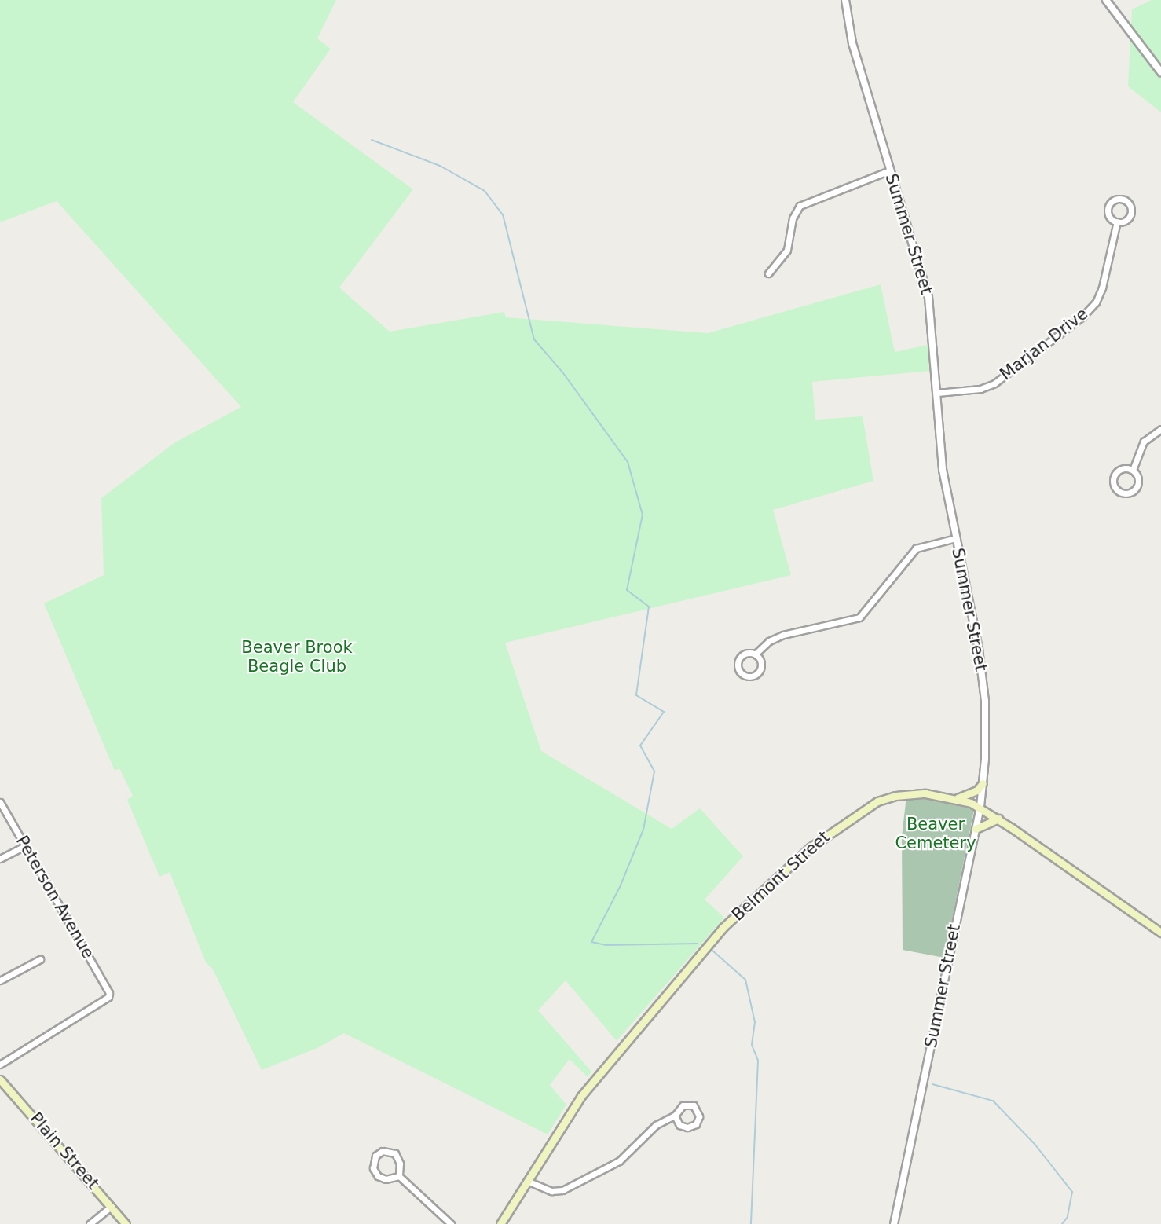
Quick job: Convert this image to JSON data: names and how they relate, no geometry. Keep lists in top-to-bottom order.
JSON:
{
  "streets": {
    "main road": ["Belmont Street", "Plain Street"],
    "street": ["Summer Street", "Marjan Drive", "Peterson Avenue"]
  },
  "crossings": [
    ["Summer Street", "Marjan Drive"],
    ["Summer Street", "Belmont Street"]
  ],
  "parks": ["Beaver Brook Beagle Club", "Beaver Cemetery"]
}
